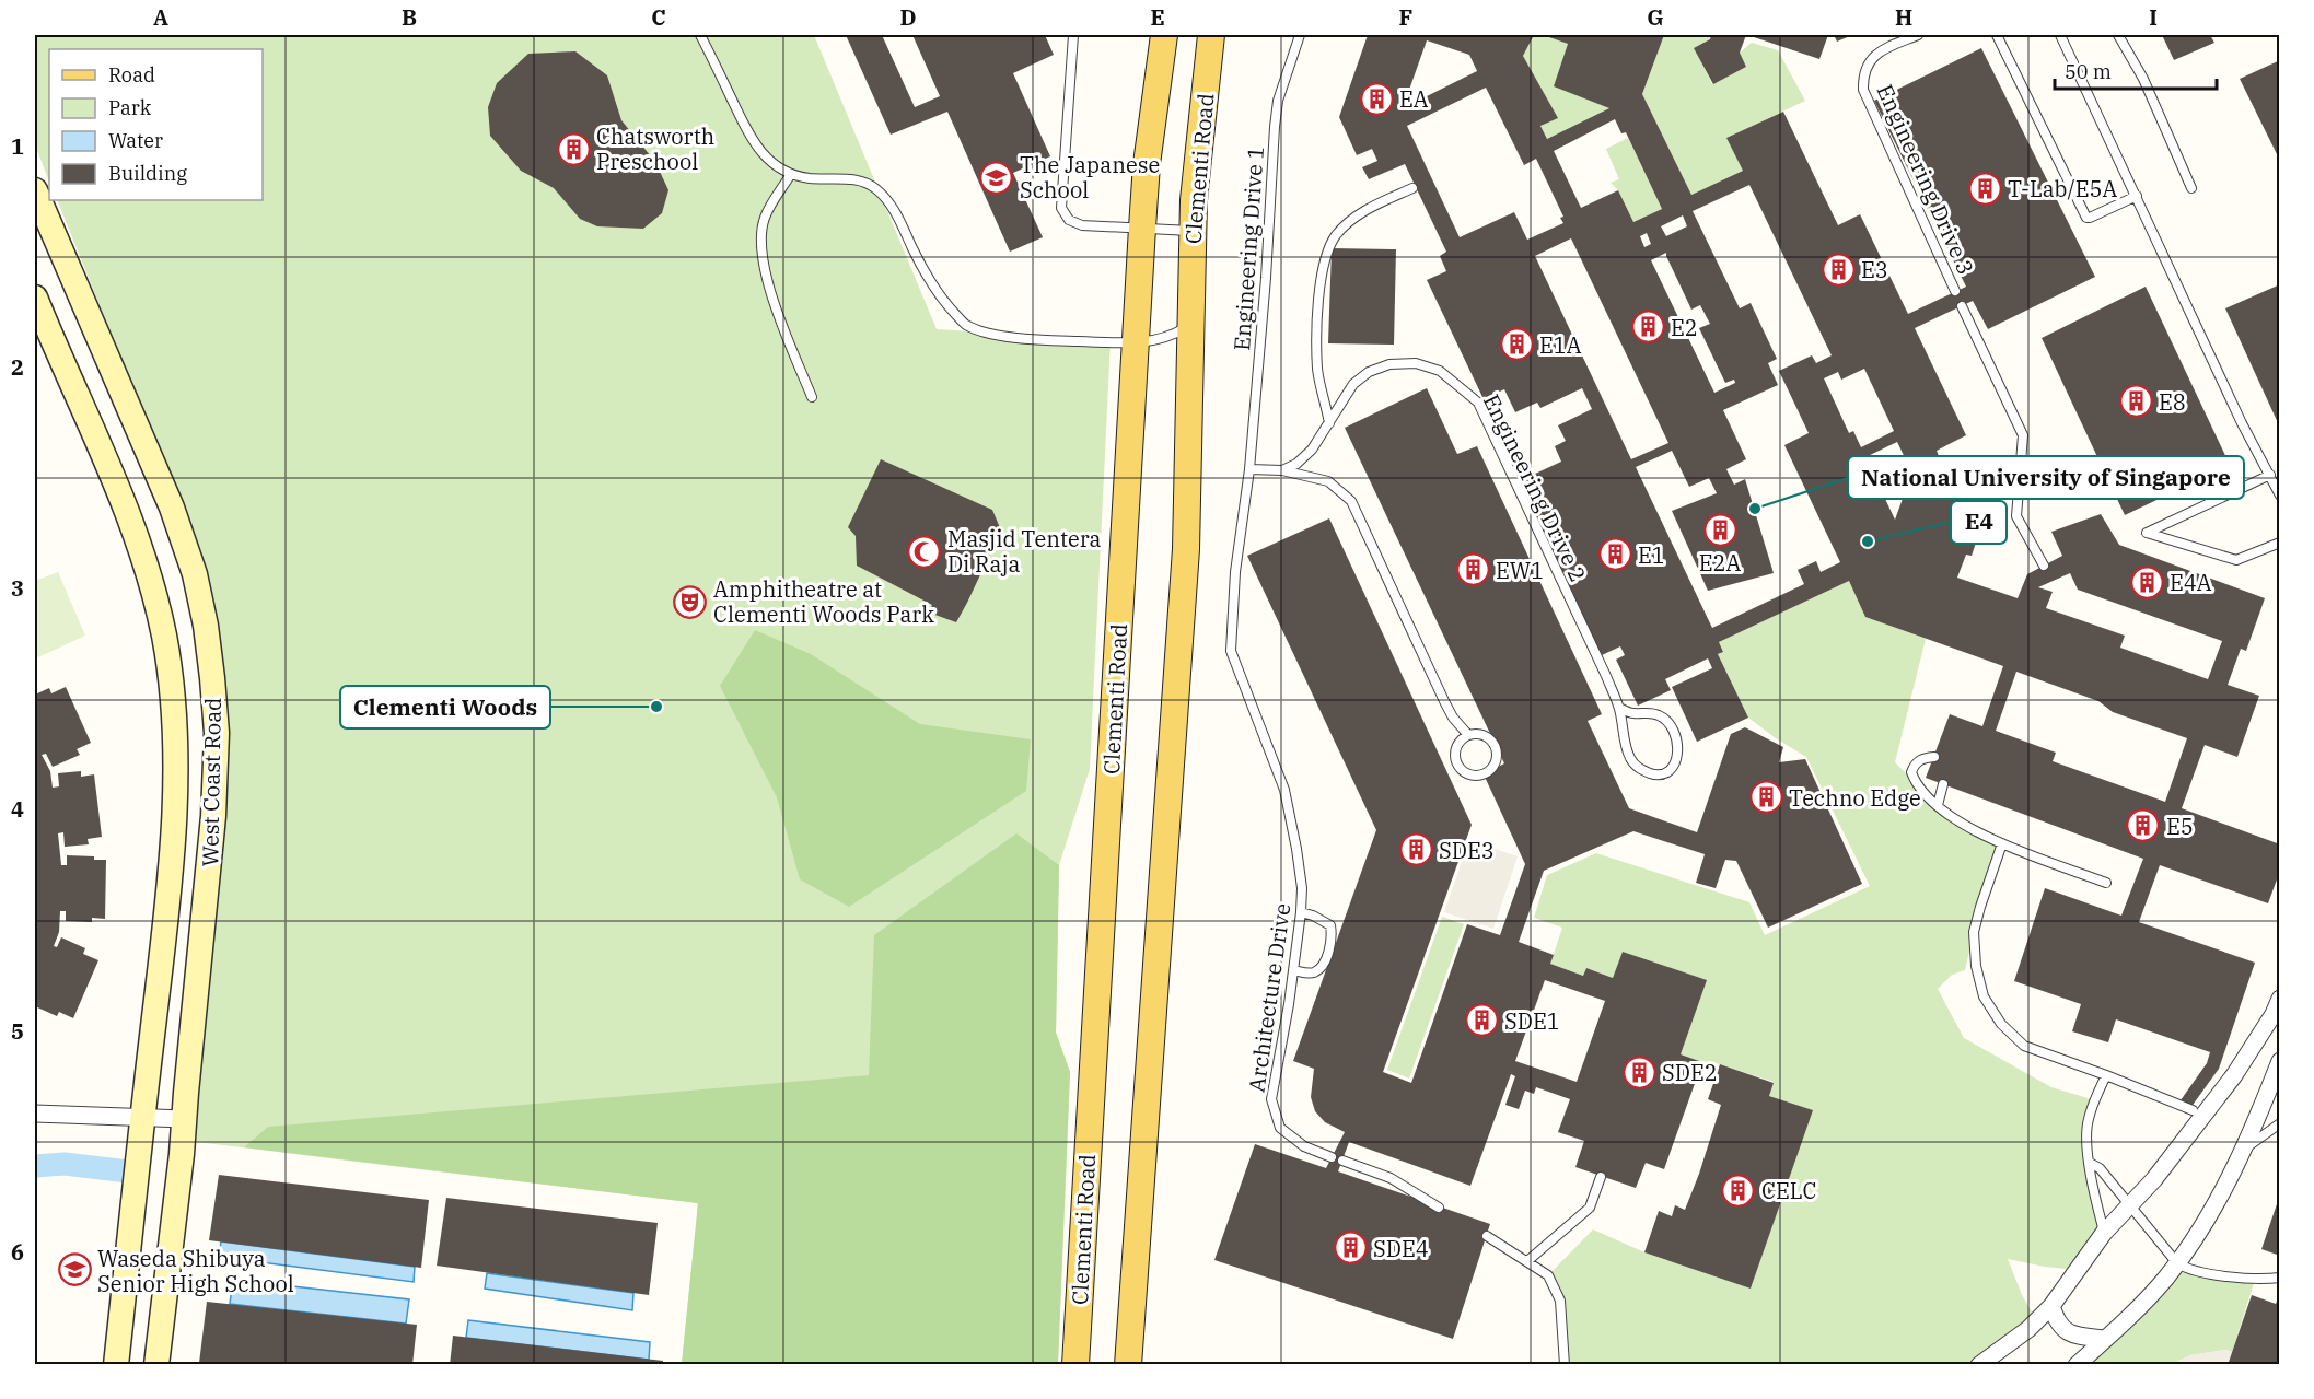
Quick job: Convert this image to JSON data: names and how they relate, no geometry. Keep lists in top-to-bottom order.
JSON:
{
  "streets": {
    "main road": ["Clementi Road", "West Coast Road"],
    "lane": [
      "Engineering Drive 3",
      "Engineering Drive 1",
      "Engineering Drive 2",
      "Architecture Drive"
    ]
  },
  "crossings": [
    ["Engineering Drive 1", "Architecture Drive"]
  ],
  "places": {
    "building": [
      "EA",
      "Chatsworth Preschool",
      "T-Lab/E5A",
      "E3",
      "E2",
      "E1A",
      "E8",
      "E2A",
      "E1",
      "EW1",
      "E4A",
      "Techno Edge",
      "E5",
      "SDE3",
      "SDE1",
      "SDE2",
      "CELC",
      "SDE4"
    ],
    "school or university": ["The Japanese School", "Waseda Shibuya Senior High School"],
    "other": ["National University of Singapore", "E4", "Clementi Woods"],
    "mosque": ["Masjid Tentera Di Raja"],
    "theatre": ["Amphitheatre at Clementi Woods Park"]
  },
  "legend": [
    "Road",
    "Park",
    "Water",
    "Building"
  ],
  "scale_bar": "50 m",
  "grid": {
    "columns": [
      "A",
      "B",
      "C",
      "D",
      "E",
      "F",
      "G",
      "H",
      "I"
    ],
    "rows": [
      "1",
      "2",
      "3",
      "4",
      "5",
      "6"
    ]
  }
}
